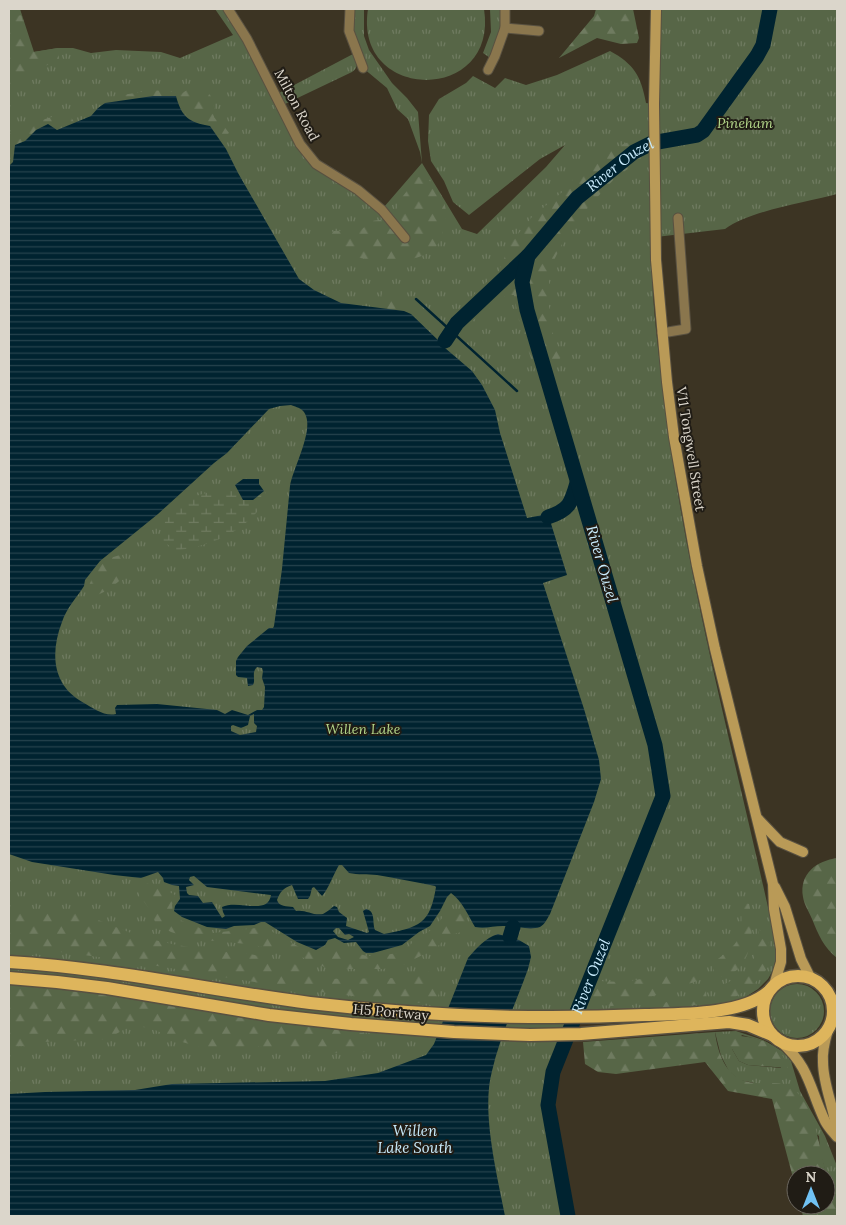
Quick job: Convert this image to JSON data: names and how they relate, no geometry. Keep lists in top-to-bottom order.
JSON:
{
  "streets": {
    "main road": ["H5 Portway"],
    "street": ["Milton Road", "V11 Tongwell Street"]
  },
  "crossings": [
    ["V11 Tongwell Street", "H5 Portway"]
  ],
  "water": ["River Ouzel", "Willen Lake South"],
  "parks": ["Pineham", "Willen Lake"],
  "north": "top"
}
